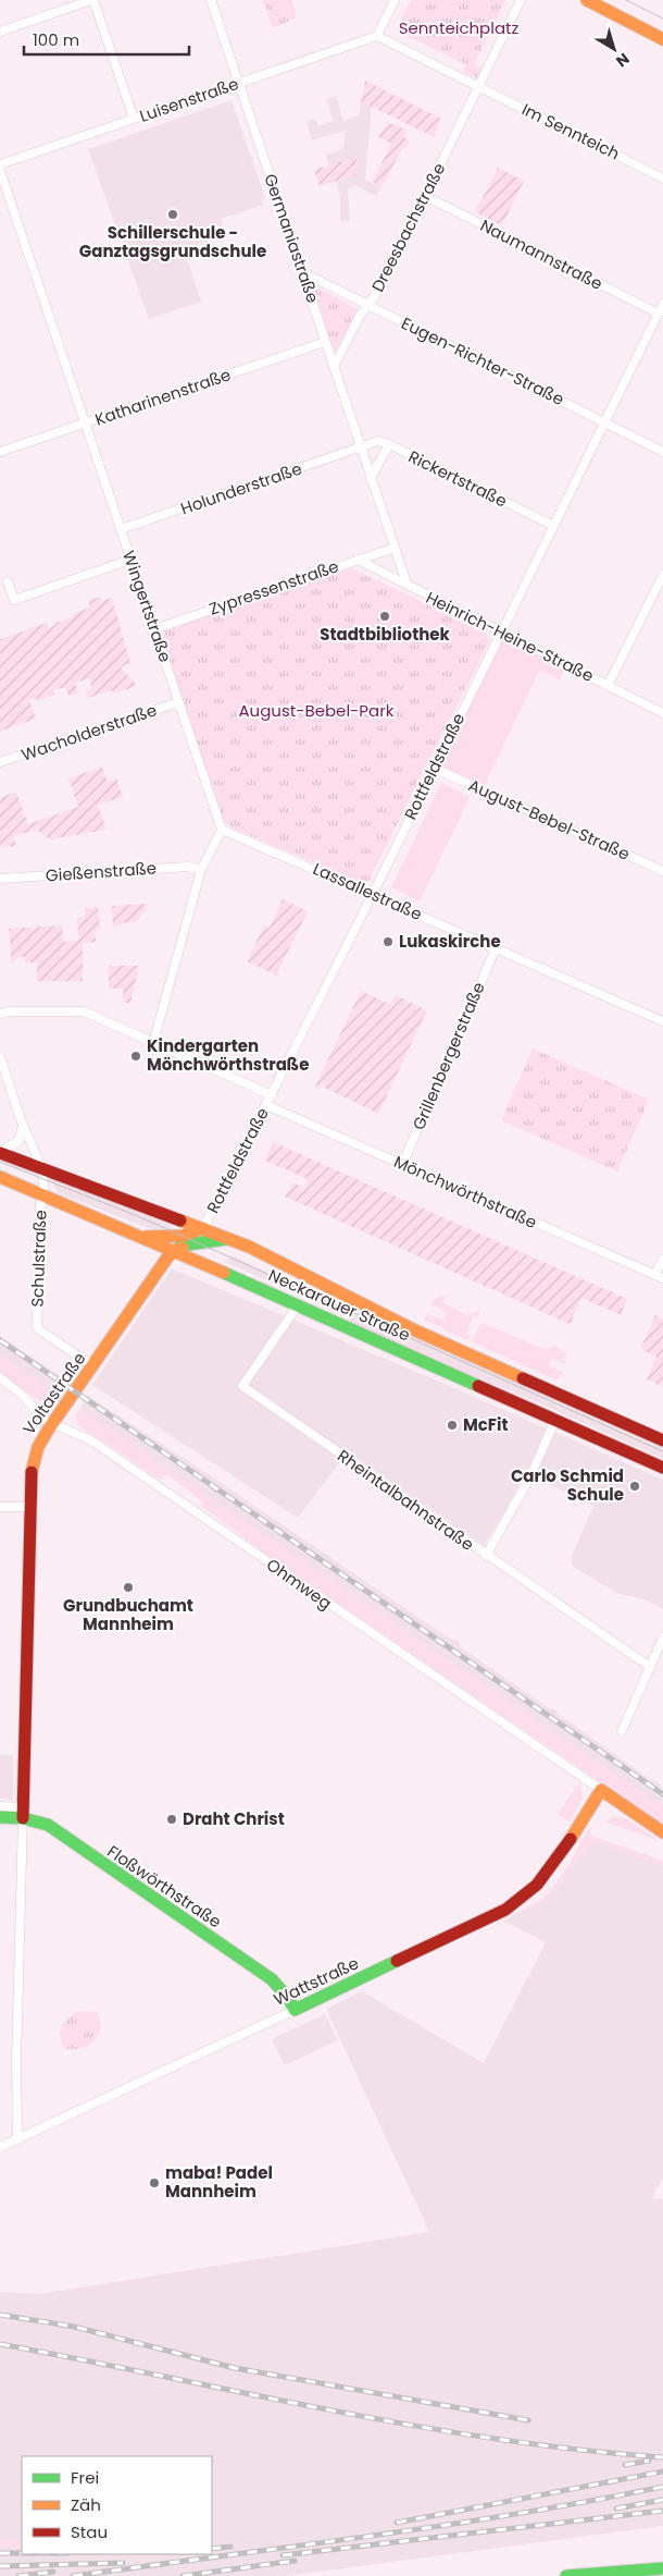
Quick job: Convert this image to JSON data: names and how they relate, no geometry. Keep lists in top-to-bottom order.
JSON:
{
  "streets": {
    "main road": [
      "Neckarauer Straße",
      "Voltastraße",
      "Floßwörthstraße",
      "Wattstraße"
    ],
    "street": [
      "Luisenstraße",
      "Im Sennteich",
      "Dreesbachstraße",
      "Germaniastraße",
      "Naumannstraße",
      "Eugen-Richter-Straße",
      "Katharinenstraße",
      "Rickertstraße",
      "Holunderstraße",
      "Zypressenstraße",
      "Wingertstraße",
      "Heinrich-Heine-Straße",
      "Wacholderstraße",
      "Rottfeldstraße",
      "August-Bebel-Straße",
      "Gießenstraße",
      "Lassallestraße",
      "Grillenbergerstraße",
      "Mönchwörthstraße",
      "Schulstraße",
      "Rheintalbahnstraße",
      "Ohmweg"
    ]
  },
  "crossings": [
    ["Luisenstraße", "Germaniastraße"],
    ["Im Sennteich", "Dreesbachstraße"],
    ["Dreesbachstraße", "Germaniastraße"],
    ["Dreesbachstraße", "Naumannstraße"],
    ["Dreesbachstraße", "Eugen-Richter-Straße"],
    ["Germaniastraße", "Eugen-Richter-Straße"],
    ["Germaniastraße", "Katharinenstraße"],
    ["Germaniastraße", "Rickertstraße"],
    ["Germaniastraße", "Holunderstraße"],
    ["Germaniastraße", "Zypressenstraße"],
    ["Germaniastraße", "Heinrich-Heine-Straße"],
    ["Naumannstraße", "Rottfeldstraße"],
    ["Eugen-Richter-Straße", "Rottfeldstraße"],
    ["Katharinenstraße", "Wingertstraße"],
    ["Rickertstraße", "Holunderstraße"],
    ["Rickertstraße", "Rottfeldstraße"],
    ["Holunderstraße", "Wingertstraße"],
    ["Zypressenstraße", "Wingertstraße"],
    ["Zypressenstraße", "Heinrich-Heine-Straße"],
    ["Wingertstraße", "Wacholderstraße"],
    ["Wingertstraße", "Lassallestraße"],
    ["Heinrich-Heine-Straße", "Rottfeldstraße"],
    ["Rottfeldstraße", "August-Bebel-Straße"],
    ["Rottfeldstraße", "Lassallestraße"],
    ["Rottfeldstraße", "Mönchwörthstraße"],
    ["Rottfeldstraße", "Neckarauer Straße"],
    ["Lassallestraße", "Grillenbergerstraße"],
    ["Grillenbergerstraße", "Mönchwörthstraße"],
    ["Schulstraße", "Neckarauer Straße"],
    ["Schulstraße", "Voltastraße"],
    ["Neckarauer Straße", "Voltastraße"],
    ["Neckarauer Straße", "Rheintalbahnstraße"],
    ["Voltastraße", "Ohmweg"],
    ["Voltastraße", "Floßwörthstraße"],
    ["Voltastraße", "Wattstraße"],
    ["Ohmweg", "Wattstraße"],
    ["Floßwörthstraße", "Wattstraße"]
  ],
  "parks": ["Sennteichplatz", "August-Bebel-Park"],
  "places": [
    "Schillerschule - Ganztagsgrundschule",
    "Stadtbibliothek",
    "Lukaskirche",
    "Kindergarten Mönchwörthstraße",
    "McFit",
    "Carlo Schmid Schule",
    "Grundbuchamt Mannheim",
    "Draht Christ",
    "maba! Padel Mannheim"
  ],
  "legend": ["Frei", "Zäh", "Stau"],
  "scale_bar": "100 m",
  "north": "bottom right"
}
